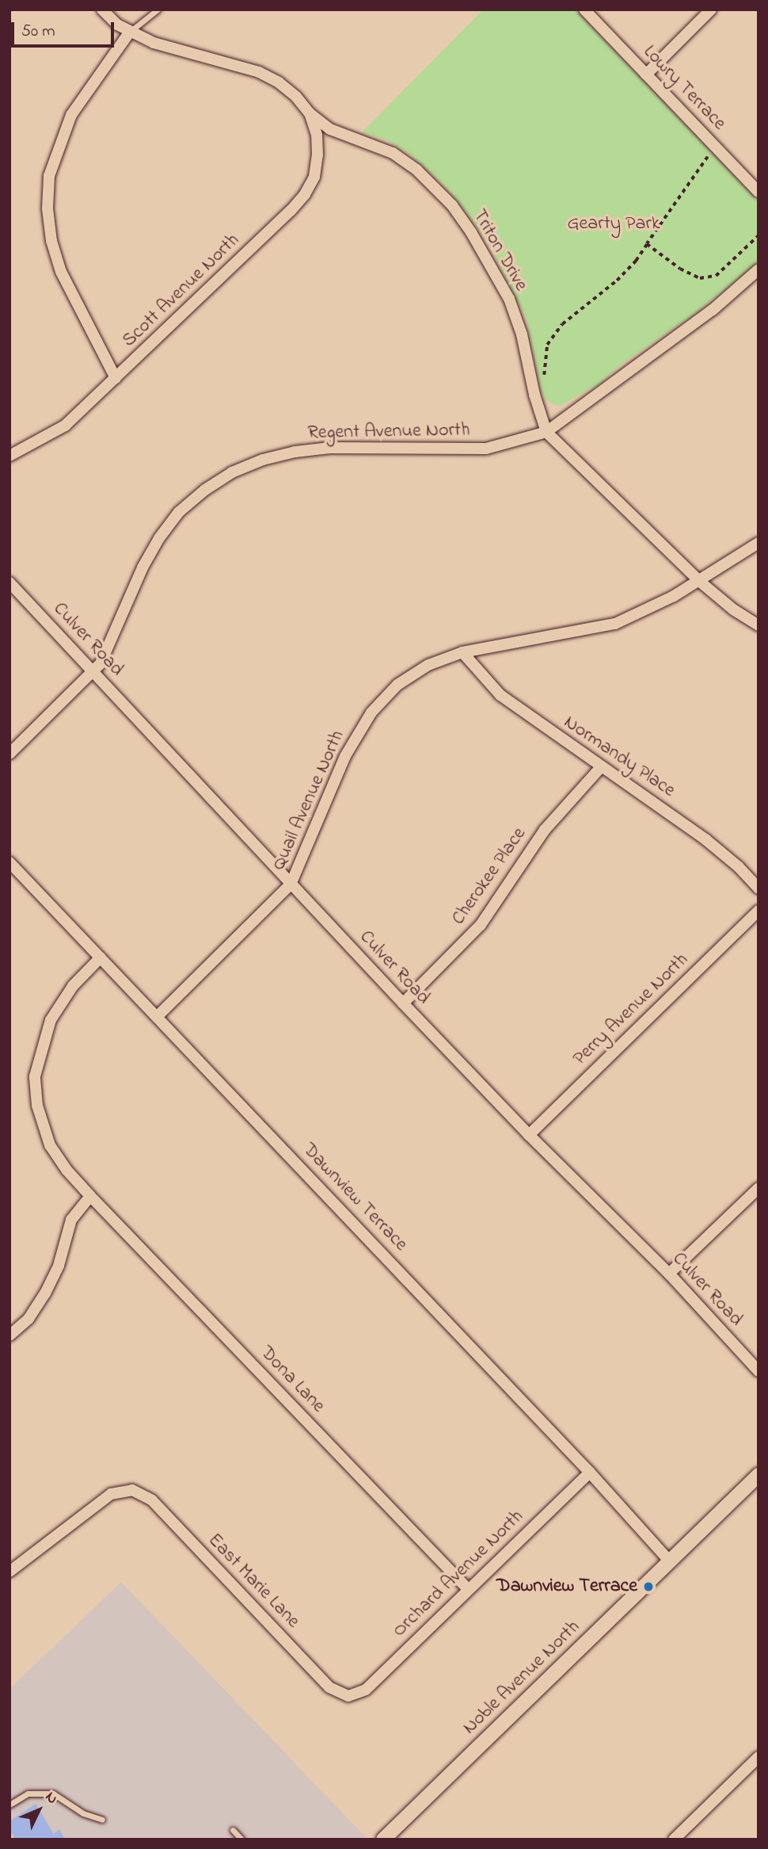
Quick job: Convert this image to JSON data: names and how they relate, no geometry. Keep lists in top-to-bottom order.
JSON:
{
  "streets": {
    "street": [
      "Lowry Terrace",
      "Triton Drive",
      "Scott Avenue North",
      "Regent Avenue North",
      "Culver Road",
      "Normandy Place",
      "Quail Avenue North",
      "Cherokee Place",
      "Perry Avenue North",
      "Dawnview Terrace",
      "Dona Lane",
      "Orchard Avenue North",
      "East Marie Lane",
      "Noble Avenue North"
    ]
  },
  "crossings": [
    ["Triton Drive", "Scott Avenue North"],
    ["Triton Drive", "Regent Avenue North"],
    ["Triton Drive", "Quail Avenue North"],
    ["Regent Avenue North", "Culver Road"],
    ["Culver Road", "Quail Avenue North"],
    ["Culver Road", "Cherokee Place"],
    ["Culver Road", "Perry Avenue North"],
    ["Normandy Place", "Quail Avenue North"],
    ["Normandy Place", "Cherokee Place"],
    ["Quail Avenue North", "Dawnview Terrace"],
    ["Dawnview Terrace", "Orchard Avenue North"],
    ["Dawnview Terrace", "Noble Avenue North"],
    ["Dona Lane", "Orchard Avenue North"],
    ["Orchard Avenue North", "East Marie Lane"]
  ],
  "parks": ["Gearty Park"],
  "places": ["Dawnview Terrace"],
  "scale_bar": "50 m",
  "north": "top right"
}
